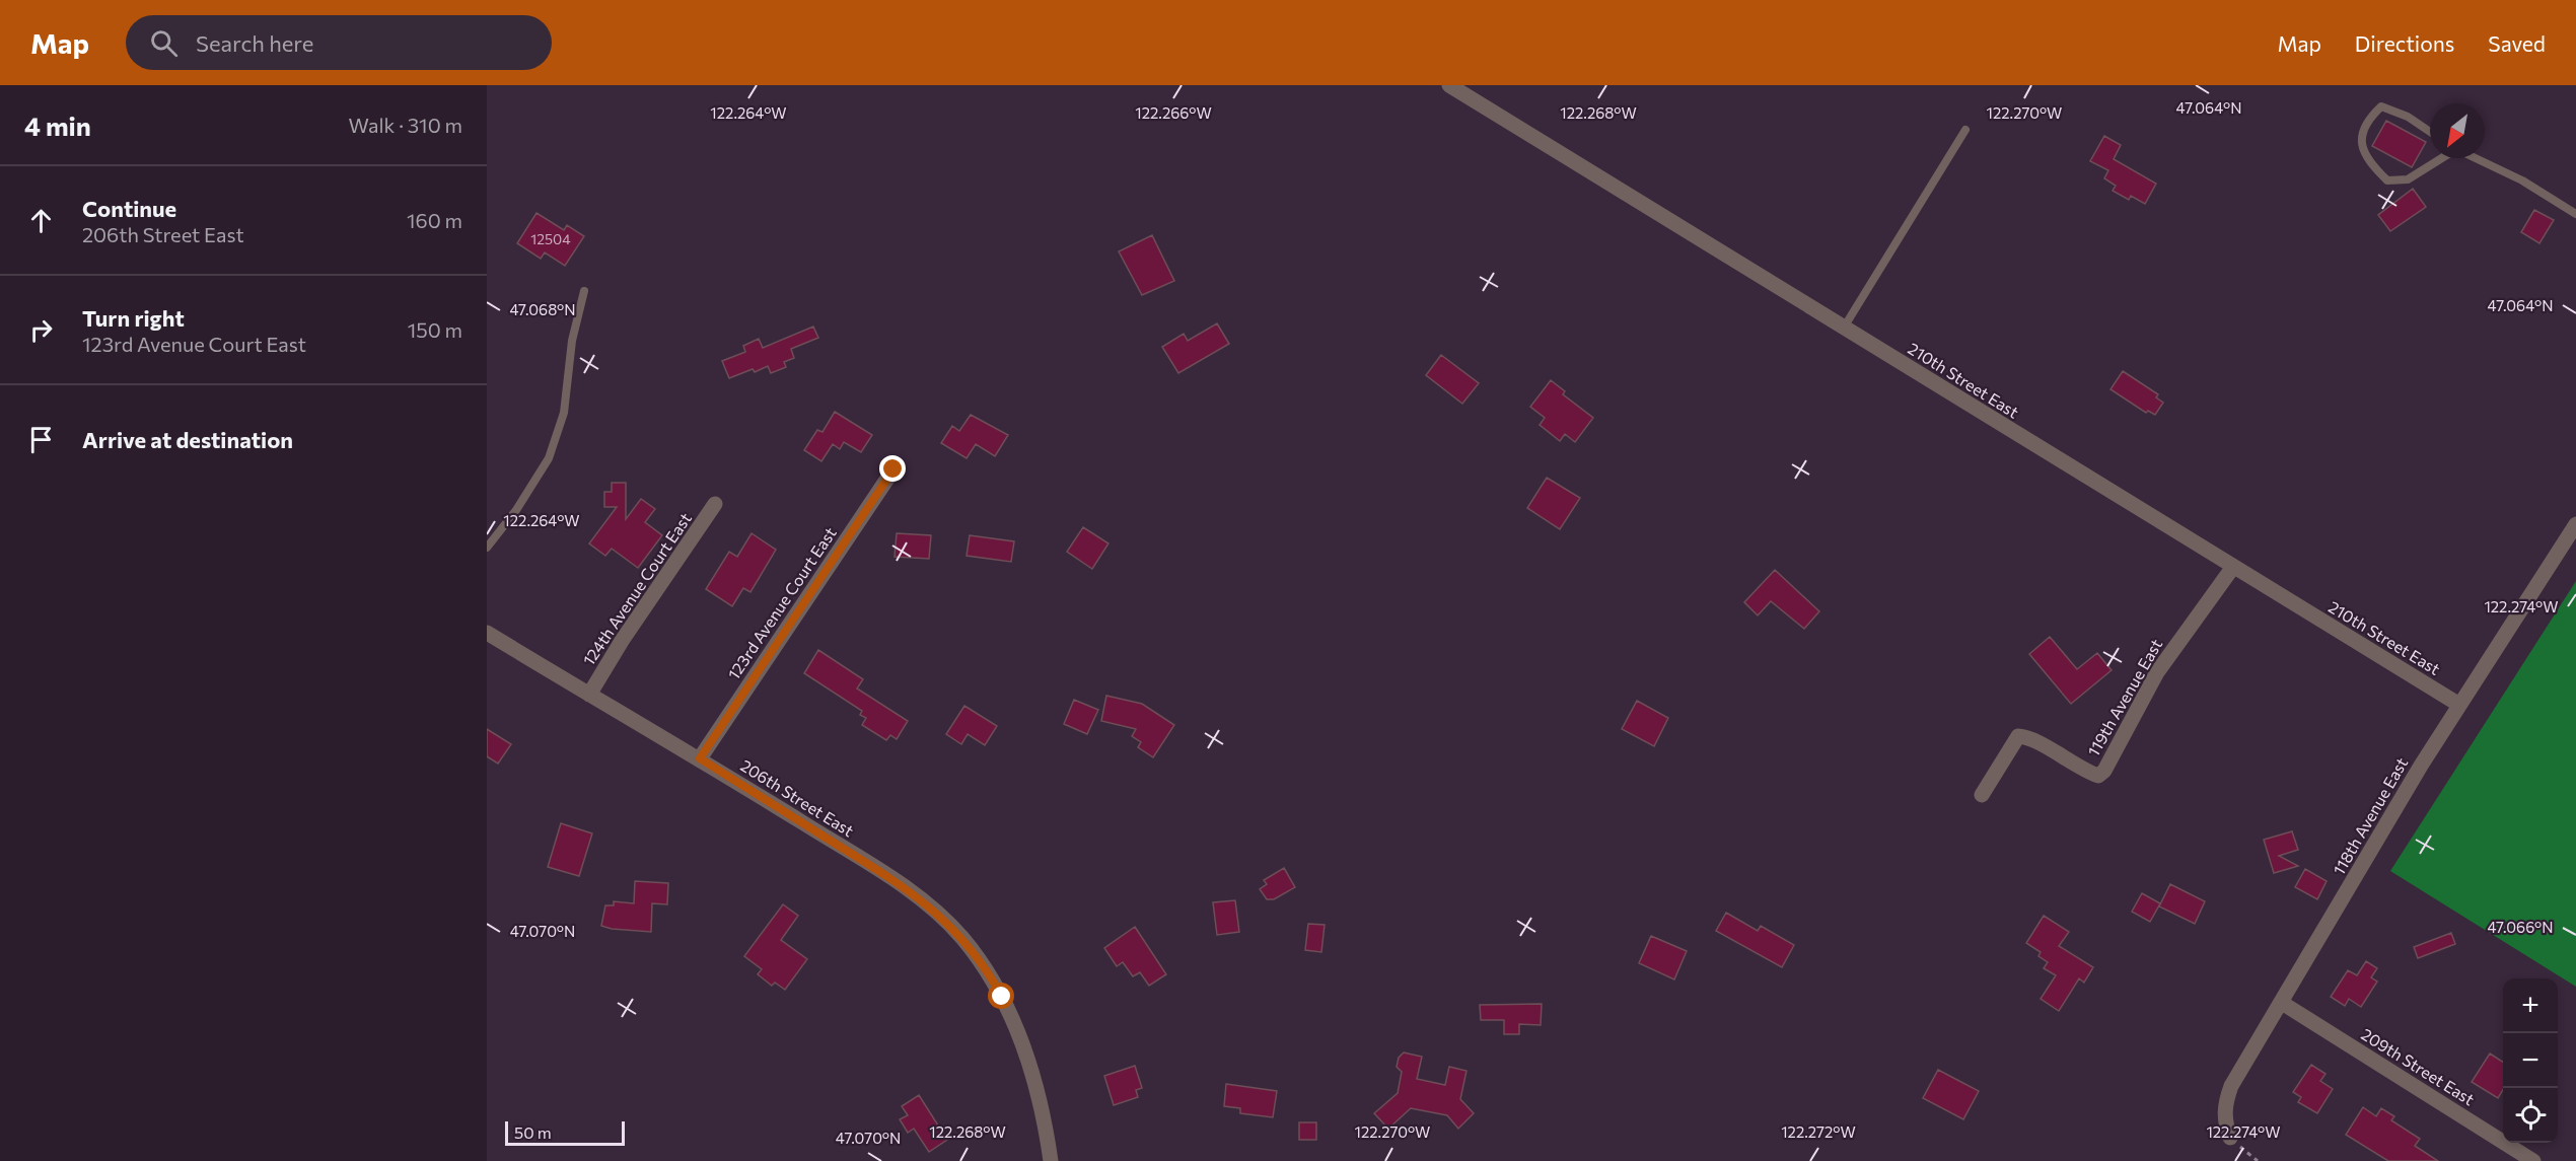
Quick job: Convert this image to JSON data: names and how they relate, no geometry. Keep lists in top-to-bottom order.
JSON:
{
  "streets": {
    "street": [
      "210th Street East",
      "124th Avenue Court East",
      "123rd Avenue Court East",
      "119th Avenue East",
      "206th Street East",
      "118th Avenue East",
      "209th Street East"
    ]
  },
  "crossings": [
    ["210th Street East", "119th Avenue East"],
    ["210th Street East", "118th Avenue East"],
    ["124th Avenue Court East", "206th Street East"],
    ["123rd Avenue Court East", "206th Street East"],
    ["118th Avenue East", "209th Street East"]
  ],
  "house_numbers": ["12504"],
  "scale_bar": "50 m",
  "north": "bottom left",
  "page": {
    "header": "Map",
    "search": "Search here",
    "nav": ["Map", "Directions", "Saved"],
    "heading": ["4 min", "Walk · 310 m"],
    "list": [
      ["Continue", "206th Street East", "160 m"],
      ["Turn right", "123rd Avenue Court East", "150 m"],
      "Arrive at destination"
    ],
    "map_buttons": ["+", "−"],
    "scale": "50 m"
  },
  "coordinates": [
    "47.064°N",
    "122.264°W",
    "122.266°W",
    "122.268°W",
    "122.270°W",
    "47.068°N",
    "122.274°W",
    "47.066°N",
    "47.070°N",
    "122.272°W"
  ]
}
